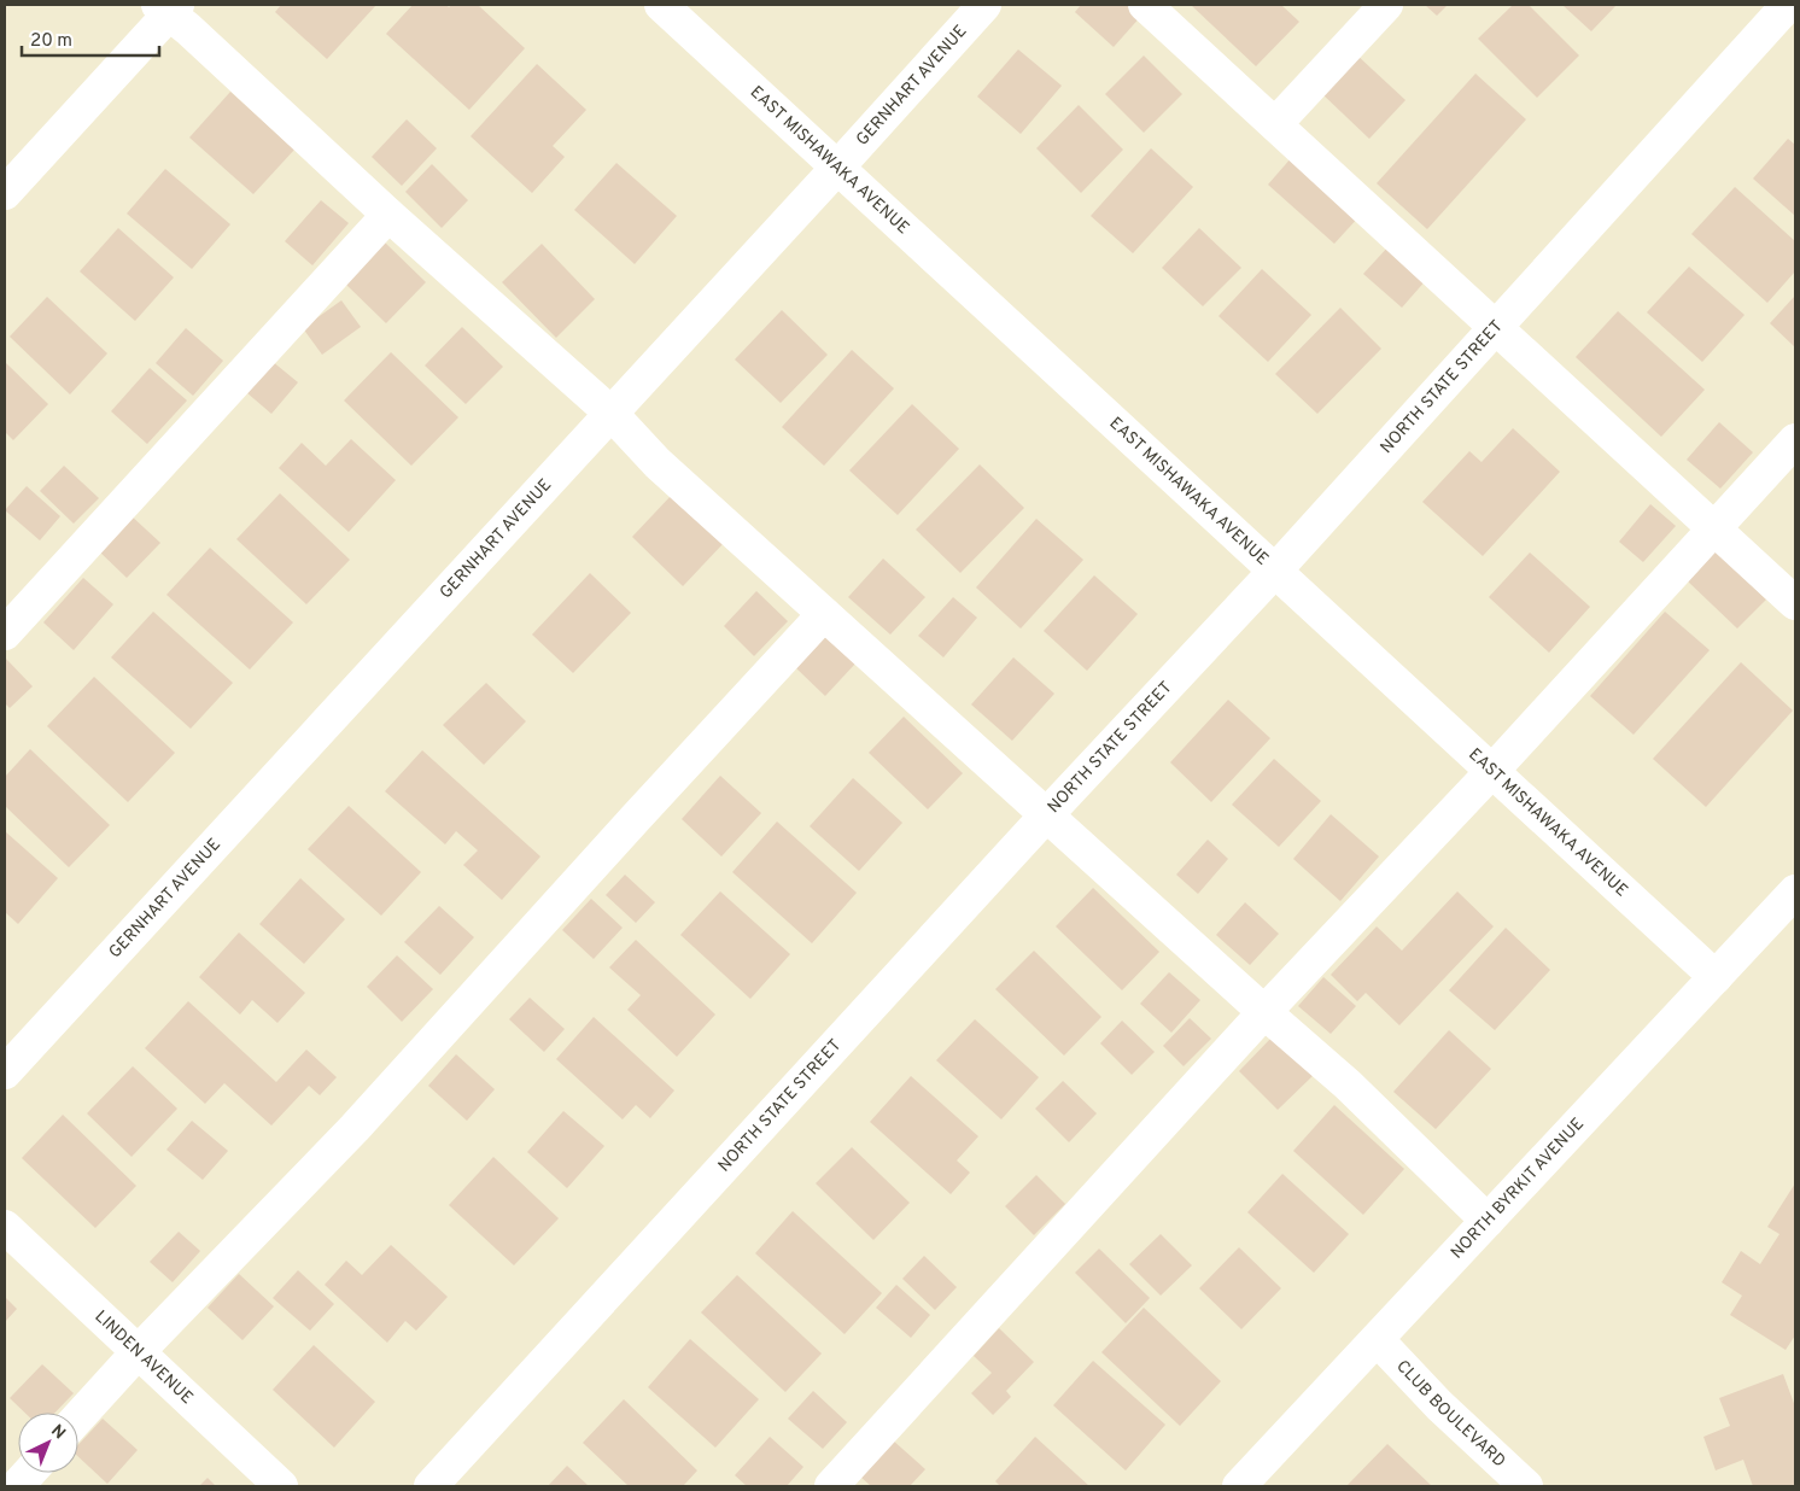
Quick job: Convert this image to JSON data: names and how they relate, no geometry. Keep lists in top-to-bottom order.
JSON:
{
  "streets": {
    "street": [
      "GERNHART AVENUE",
      "EAST MISHAWAKA AVENUE",
      "NORTH STATE STREET",
      "NORTH BYRKIT AVENUE",
      "LINDEN AVENUE",
      "CLUB BOULEVARD"
    ]
  },
  "crossings": [
    ["GERNHART AVENUE", "EAST MISHAWAKA AVENUE"],
    ["EAST MISHAWAKA AVENUE", "NORTH STATE STREET"],
    ["EAST MISHAWAKA AVENUE", "NORTH BYRKIT AVENUE"],
    ["NORTH BYRKIT AVENUE", "CLUB BOULEVARD"]
  ],
  "scale_bar": "20 m",
  "north": "top right"
}
